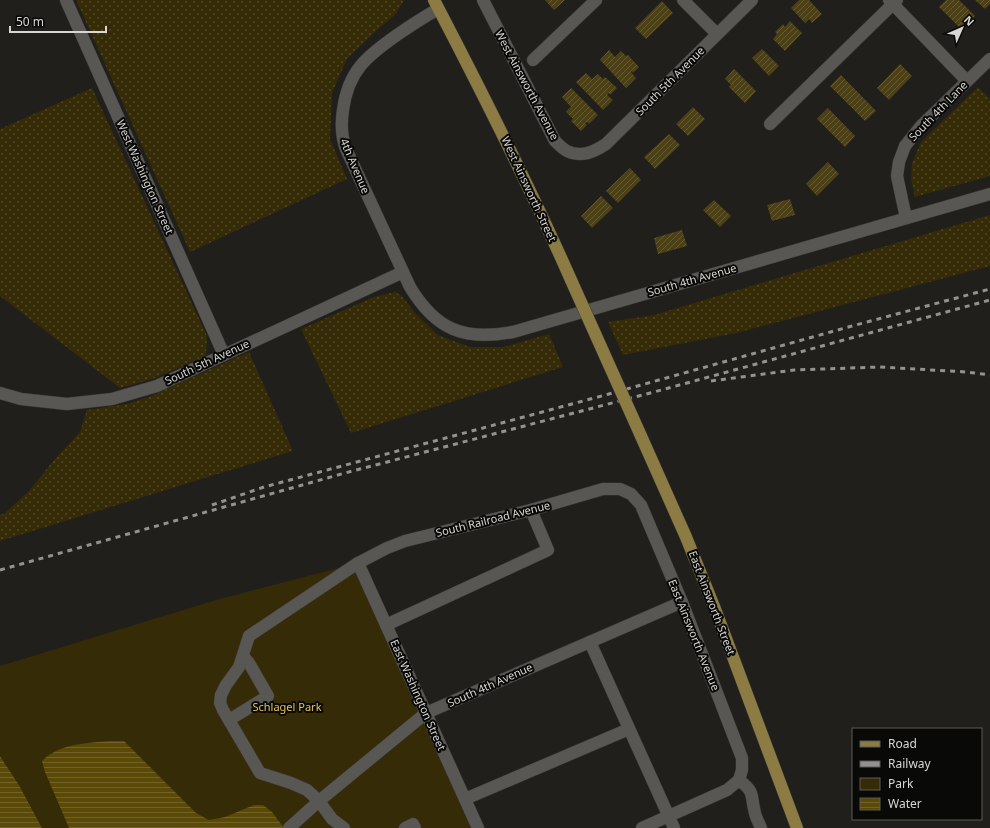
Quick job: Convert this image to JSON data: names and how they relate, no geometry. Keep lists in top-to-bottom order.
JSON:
{
  "streets": {
    "main road": ["West Ainsworth Street", "East Ainsworth Street"],
    "street": [
      "South 5th Avenue",
      "West Ainsworth Avenue",
      "South 4th Lane",
      "4th Avenue",
      "West Washington Street",
      "South 4th Avenue",
      "South Railroad Avenue",
      "East Ainsworth Avenue",
      "East Washington Street"
    ]
  },
  "crossings": [
    ["South 5th Avenue", "West Ainsworth Avenue"],
    ["South 5th Avenue", "4th Avenue"],
    ["South 5th Avenue", "West Washington Street"],
    ["South 4th Lane", "South 4th Avenue"],
    ["4th Avenue", "West Ainsworth Street"],
    ["4th Avenue", "South 4th Avenue"],
    ["West Ainsworth Street", "East Ainsworth Street"],
    ["South 4th Avenue", "South Railroad Avenue"],
    ["South 4th Avenue", "East Ainsworth Avenue"],
    ["South 4th Avenue", "East Washington Street"],
    ["South Railroad Avenue", "East Ainsworth Avenue"],
    ["South Railroad Avenue", "East Washington Street"]
  ],
  "parks": ["Schlagel Park"],
  "legend": [
    "Road",
    "Railway",
    "Park",
    "Water"
  ],
  "scale_bar": "50 m",
  "north": "top right"
}
